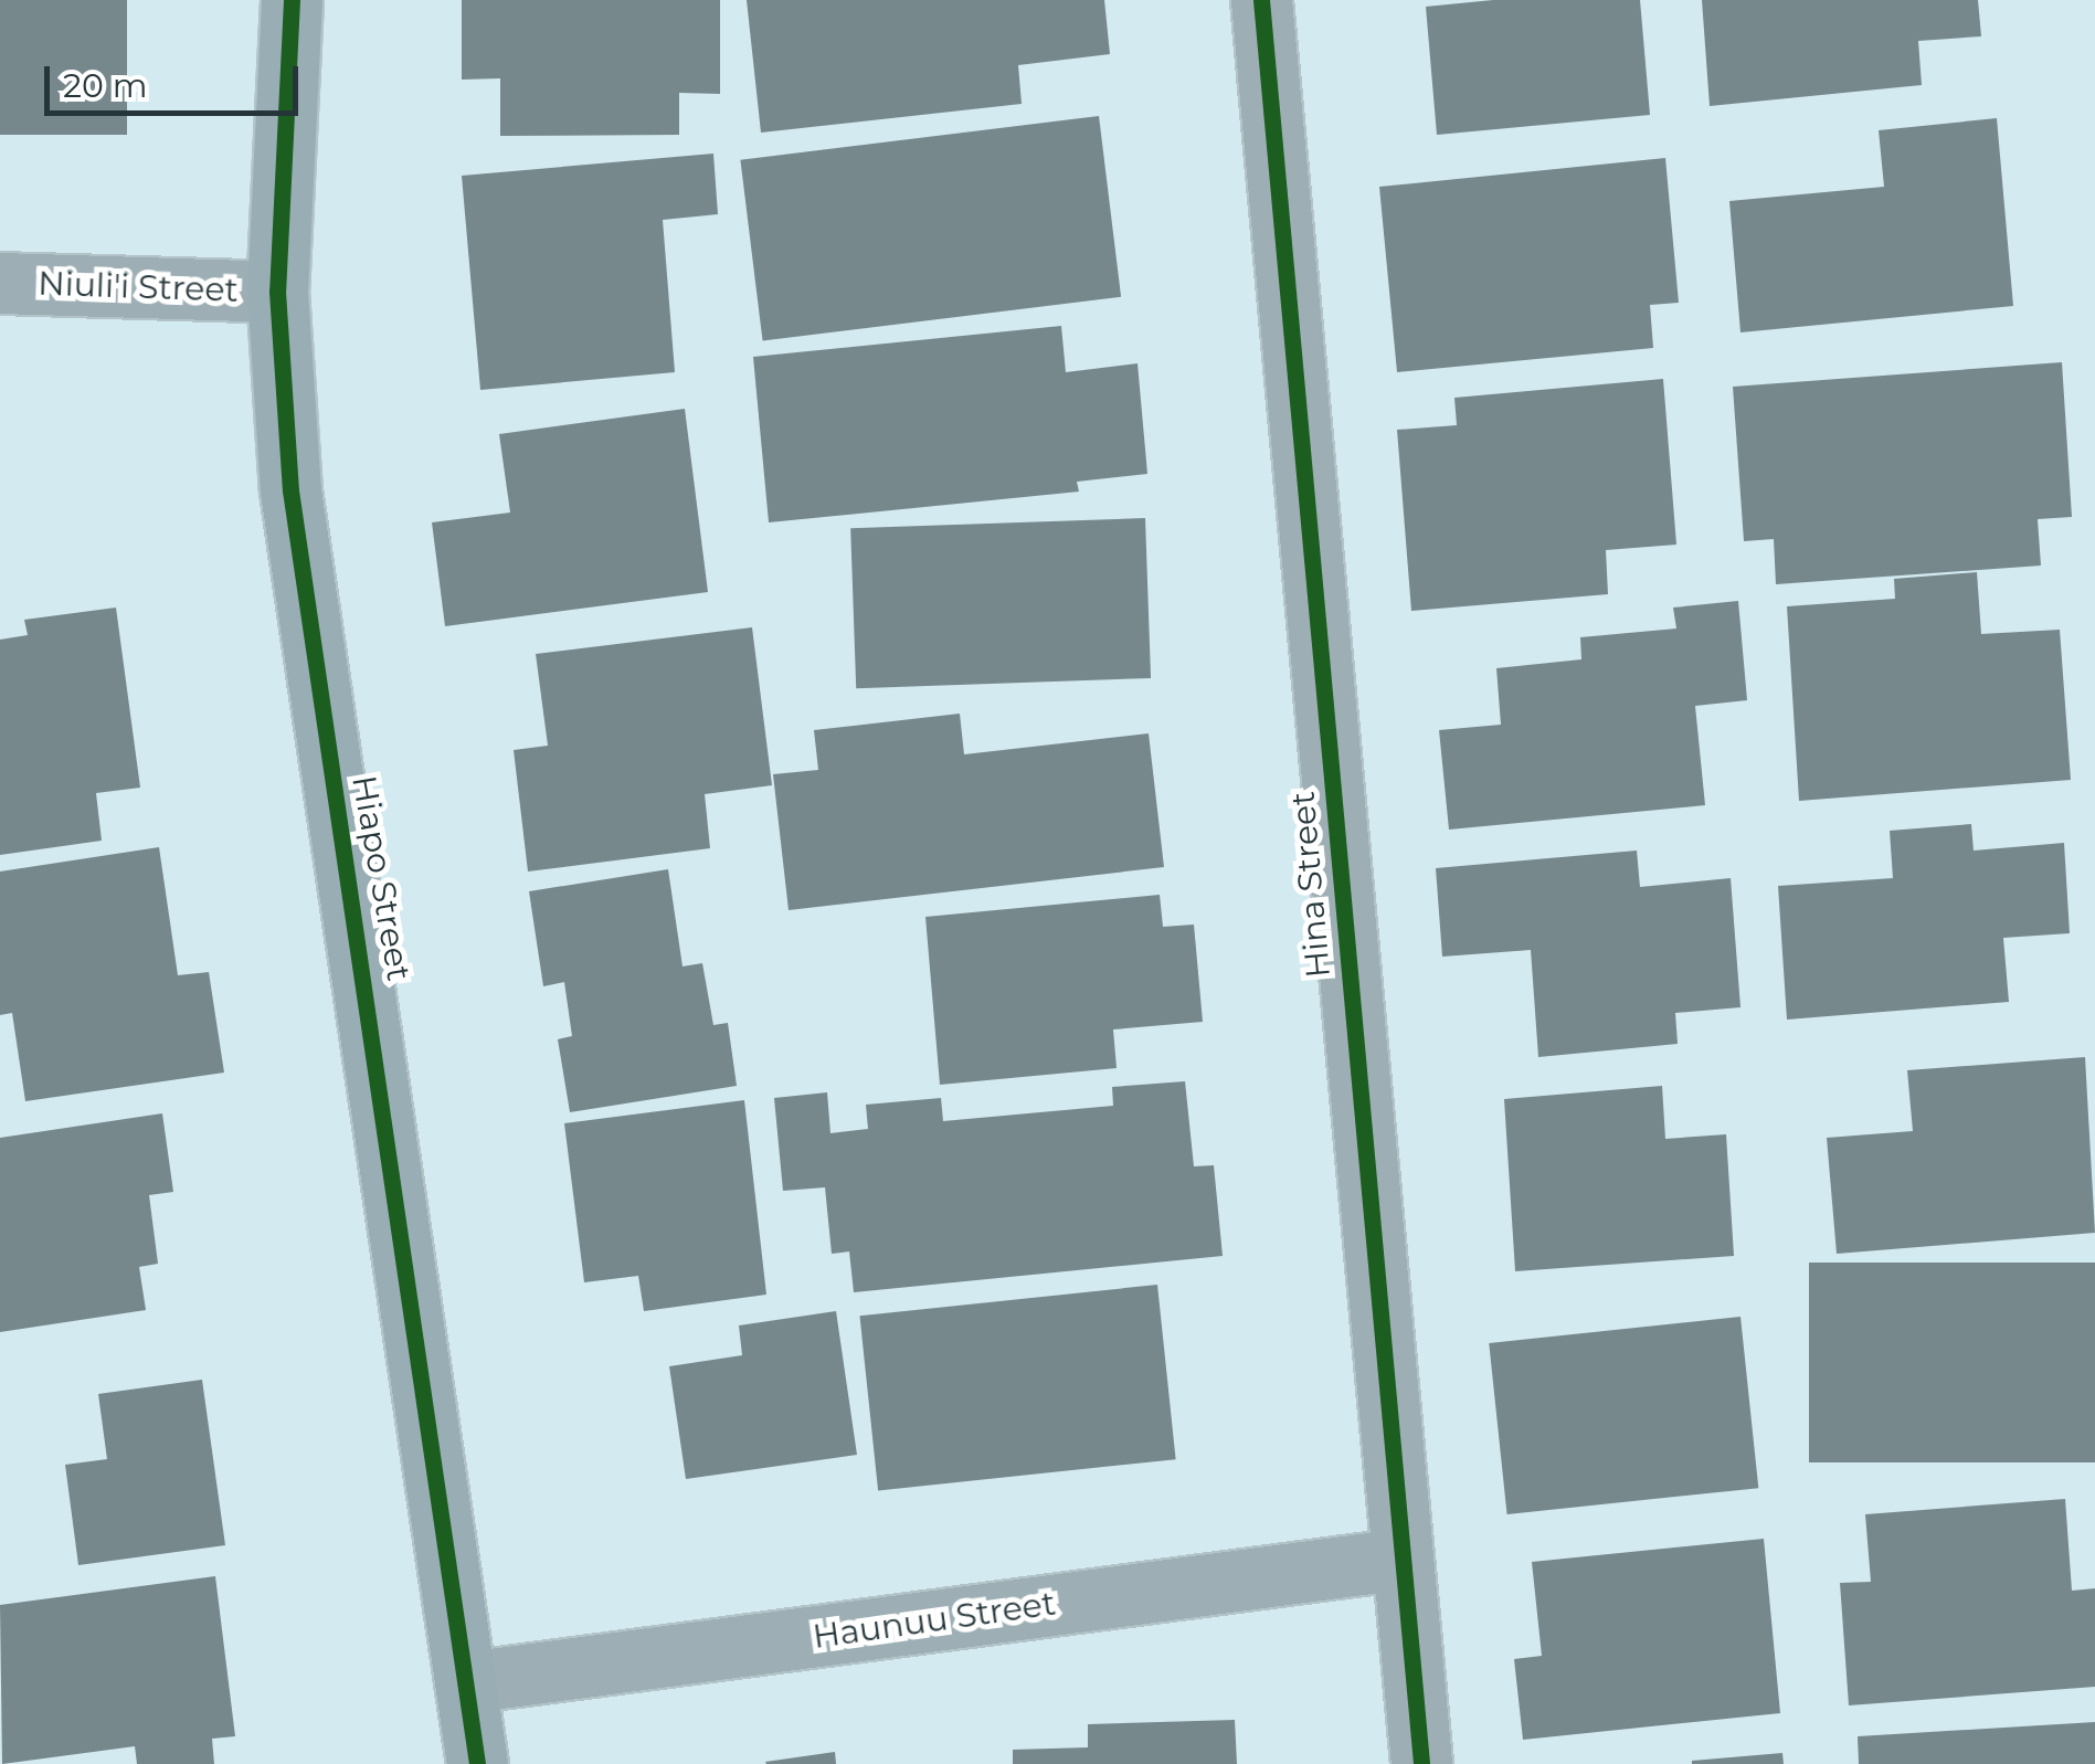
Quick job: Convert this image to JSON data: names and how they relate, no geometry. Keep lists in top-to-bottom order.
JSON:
{
  "streets": {
    "street": [
      "Niuli'i Street",
      "Hiapo Street",
      "Hina Street",
      "Haunuu Street"
    ]
  },
  "crossings": [
    ["Niuli'i Street", "Hiapo Street"],
    ["Hiapo Street", "Haunuu Street"],
    ["Hina Street", "Haunuu Street"]
  ],
  "scale_bar": "20 m"
}
